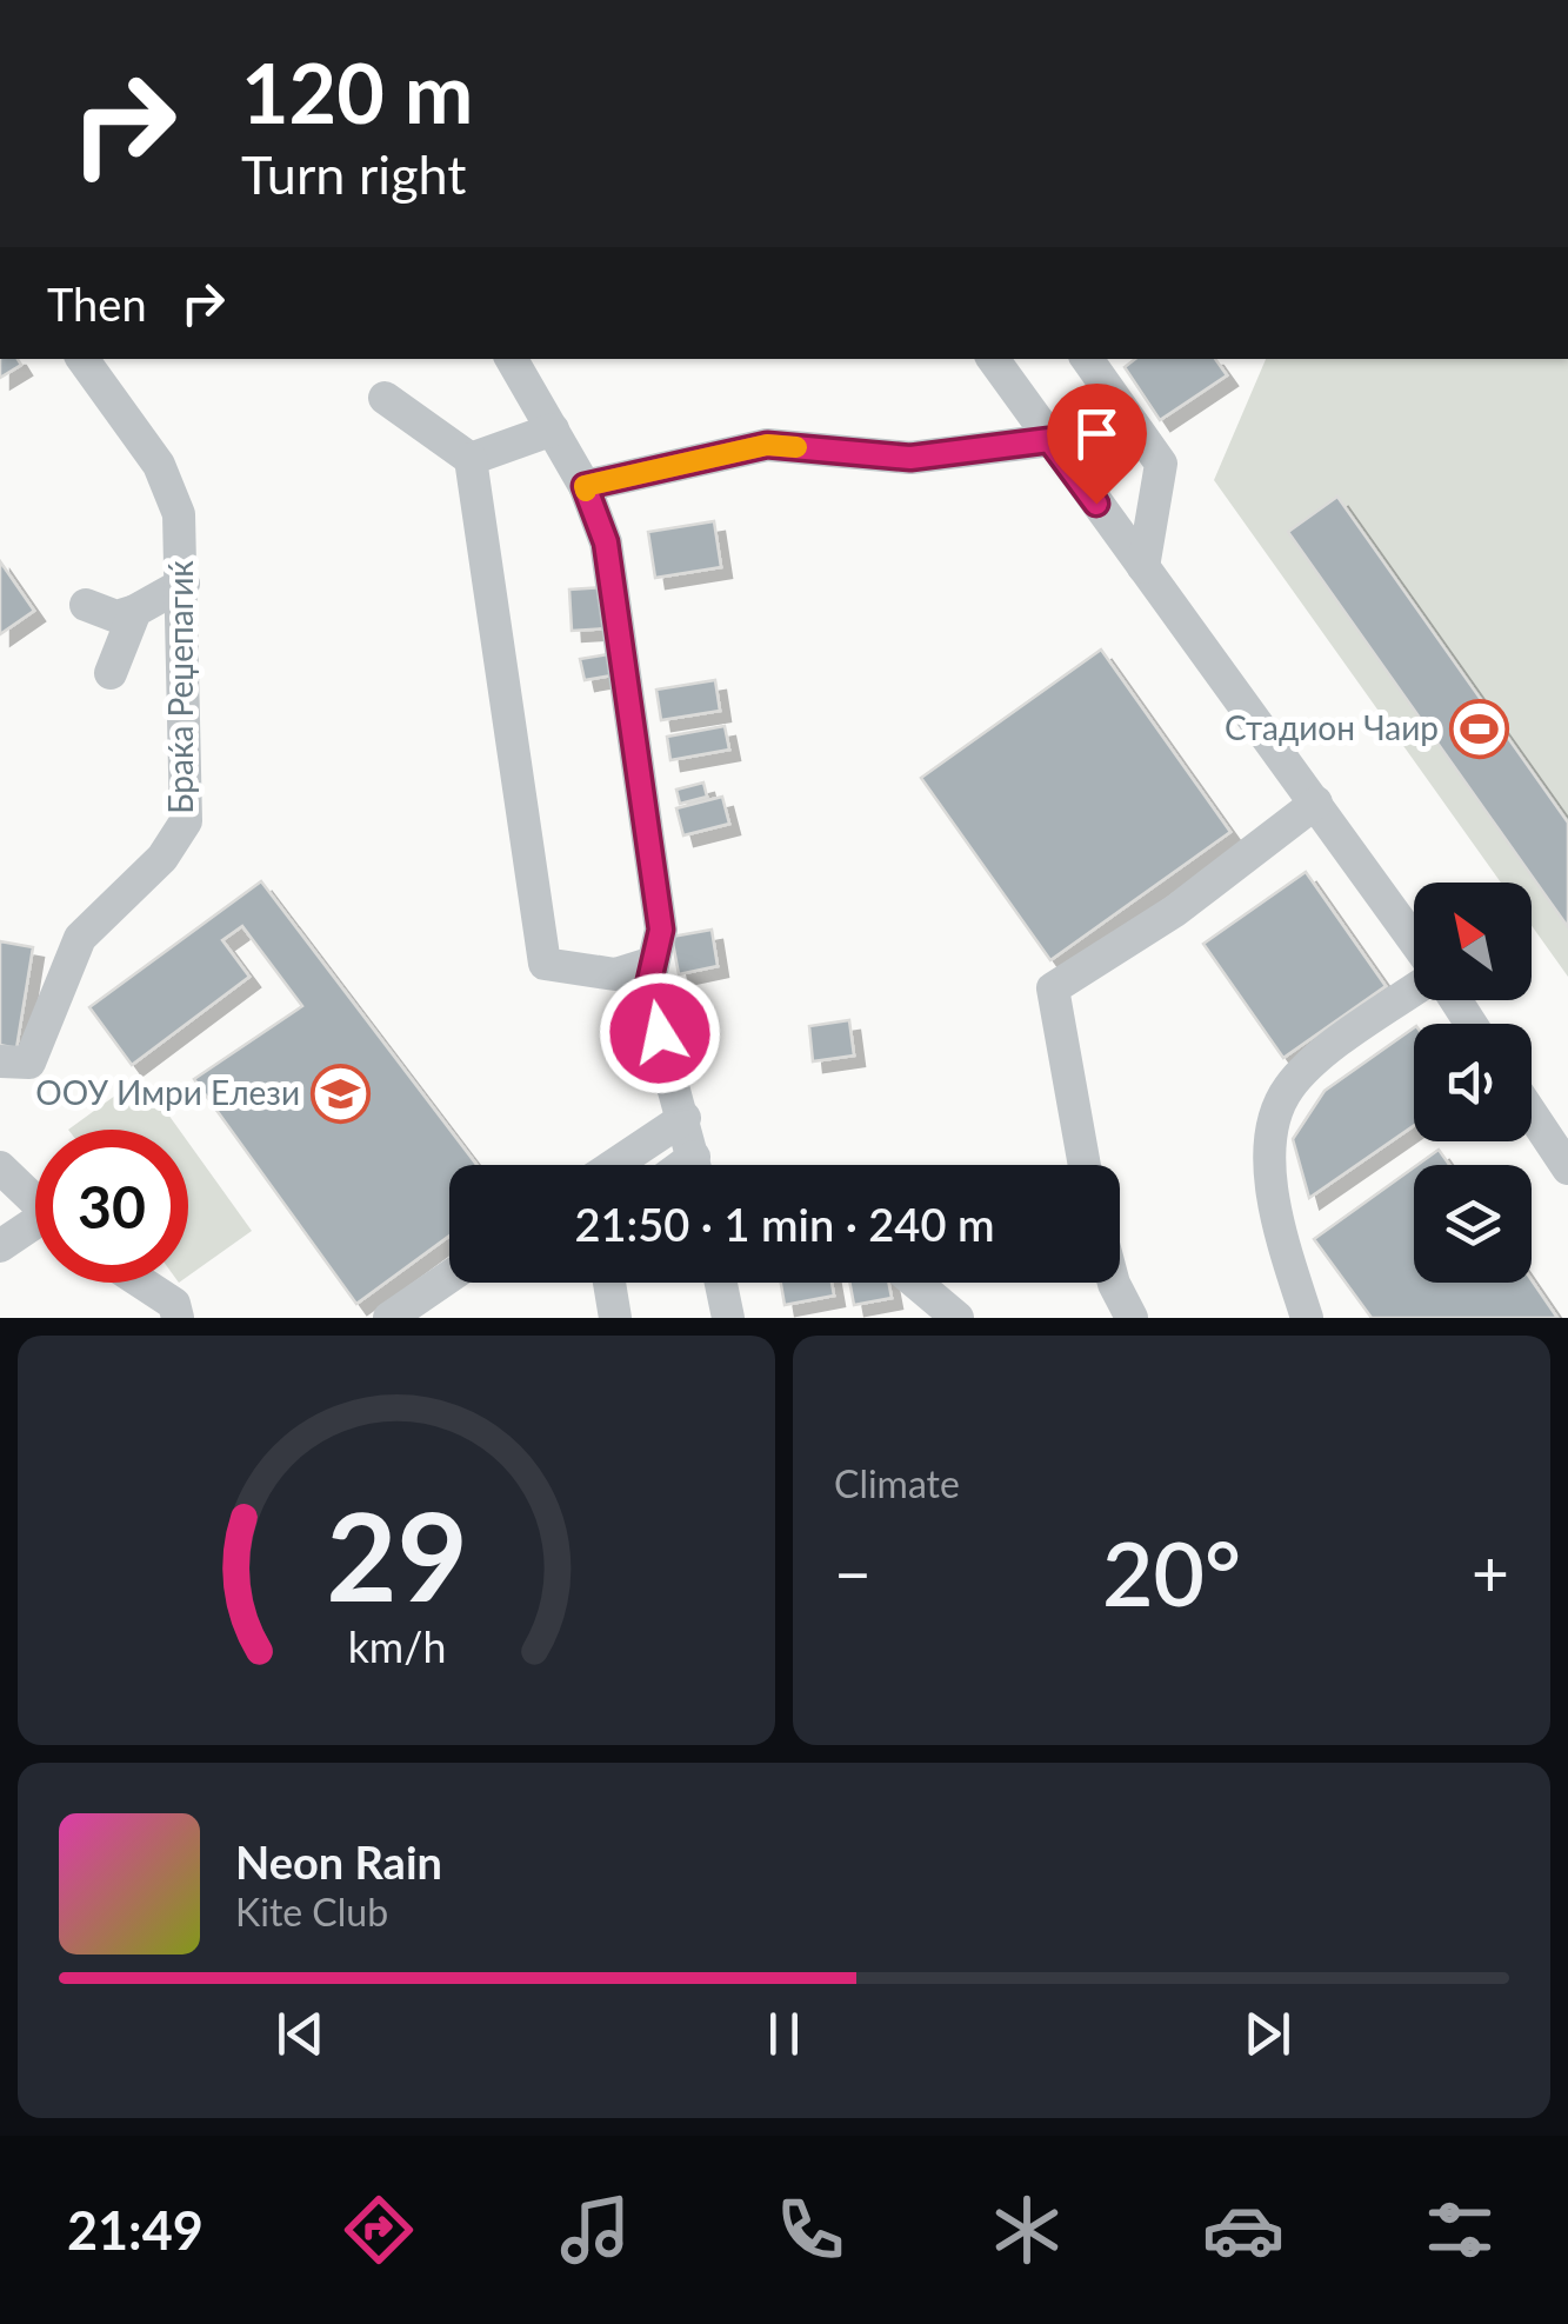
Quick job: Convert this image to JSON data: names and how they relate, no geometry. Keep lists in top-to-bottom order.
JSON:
{
  "streets": {
    "street": ["Браќа Реџепагиќ"]
  },
  "places": {
    "sports": ["Стадион Чаир"],
    "school or university": ["ООУ Имри Елези"]
  },
  "north": "top left",
  "page": {
    "turn": ["120 m", "Turn right"],
    "then": "Then",
    "limit": "30",
    "trip": "21:50 · 1 min · 240 m",
    "tile": "Climate",
    "heat": ["−", "20°", "+"],
    "song": ["Neon Rain", "Kite Club"],
    "tabs": "21:49",
    "gauge": ["29", "km/h"]
  }
}
